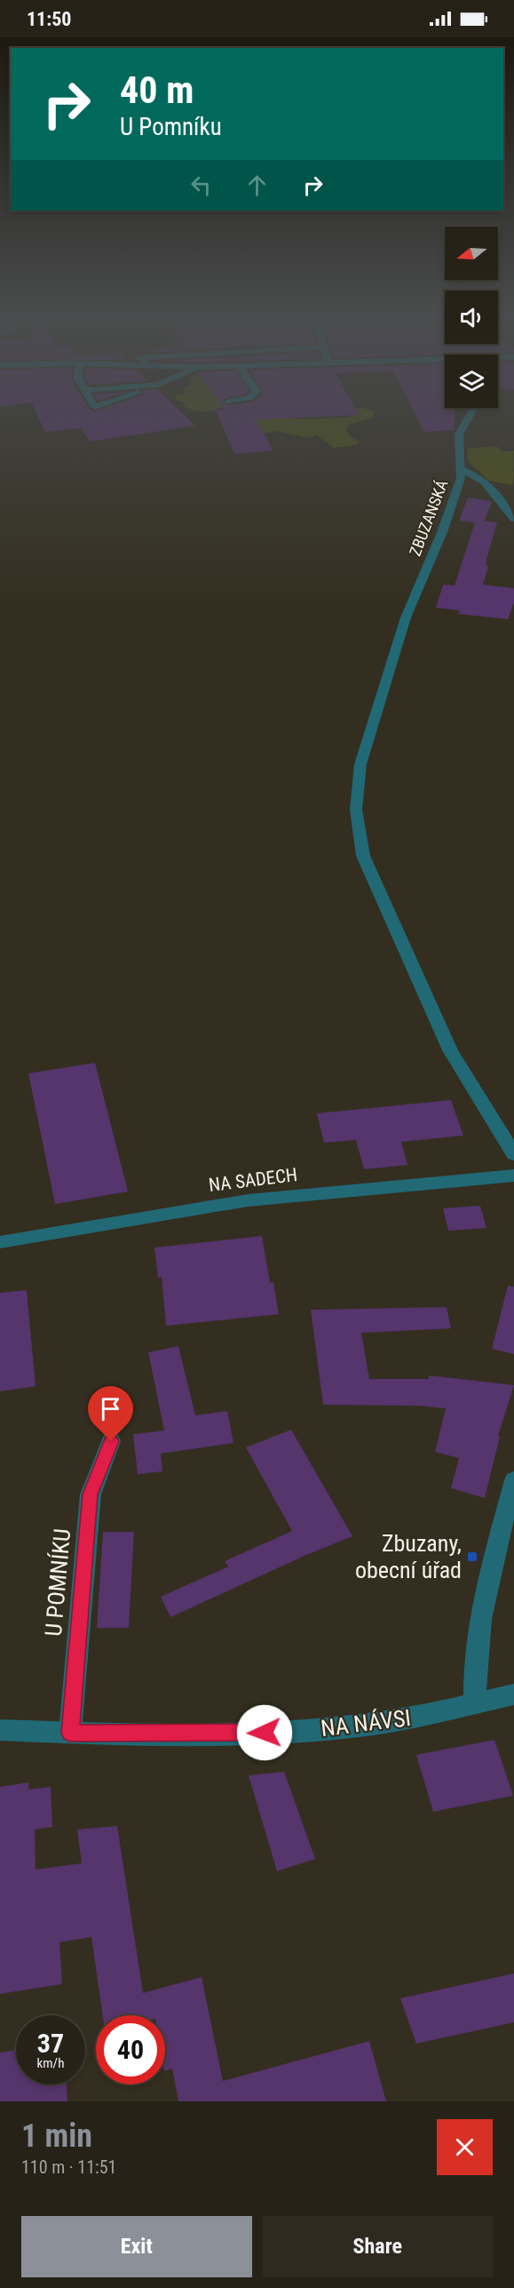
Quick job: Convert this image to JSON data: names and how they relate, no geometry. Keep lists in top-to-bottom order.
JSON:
{
  "streets": {
    "street": [
      "ZBUZANSKÁ",
      "NA SADECH",
      "U POMNÍKU",
      "NA NÁVSI"
    ]
  },
  "crossings": [
    ["U POMNÍKU", "NA NÁVSI"]
  ],
  "places": {
    "transit": ["Zbuzany, obecní úřad"]
  },
  "north": "left",
  "page": {
    "status": "11:50",
    "turn": ["40 m", "U Pomníku"],
    "speed": "37 km/h",
    "limit": "40",
    "heading": ["1 min", "110 m · 11:51"],
    "buttons": ["Exit", "Share"]
  }
}
